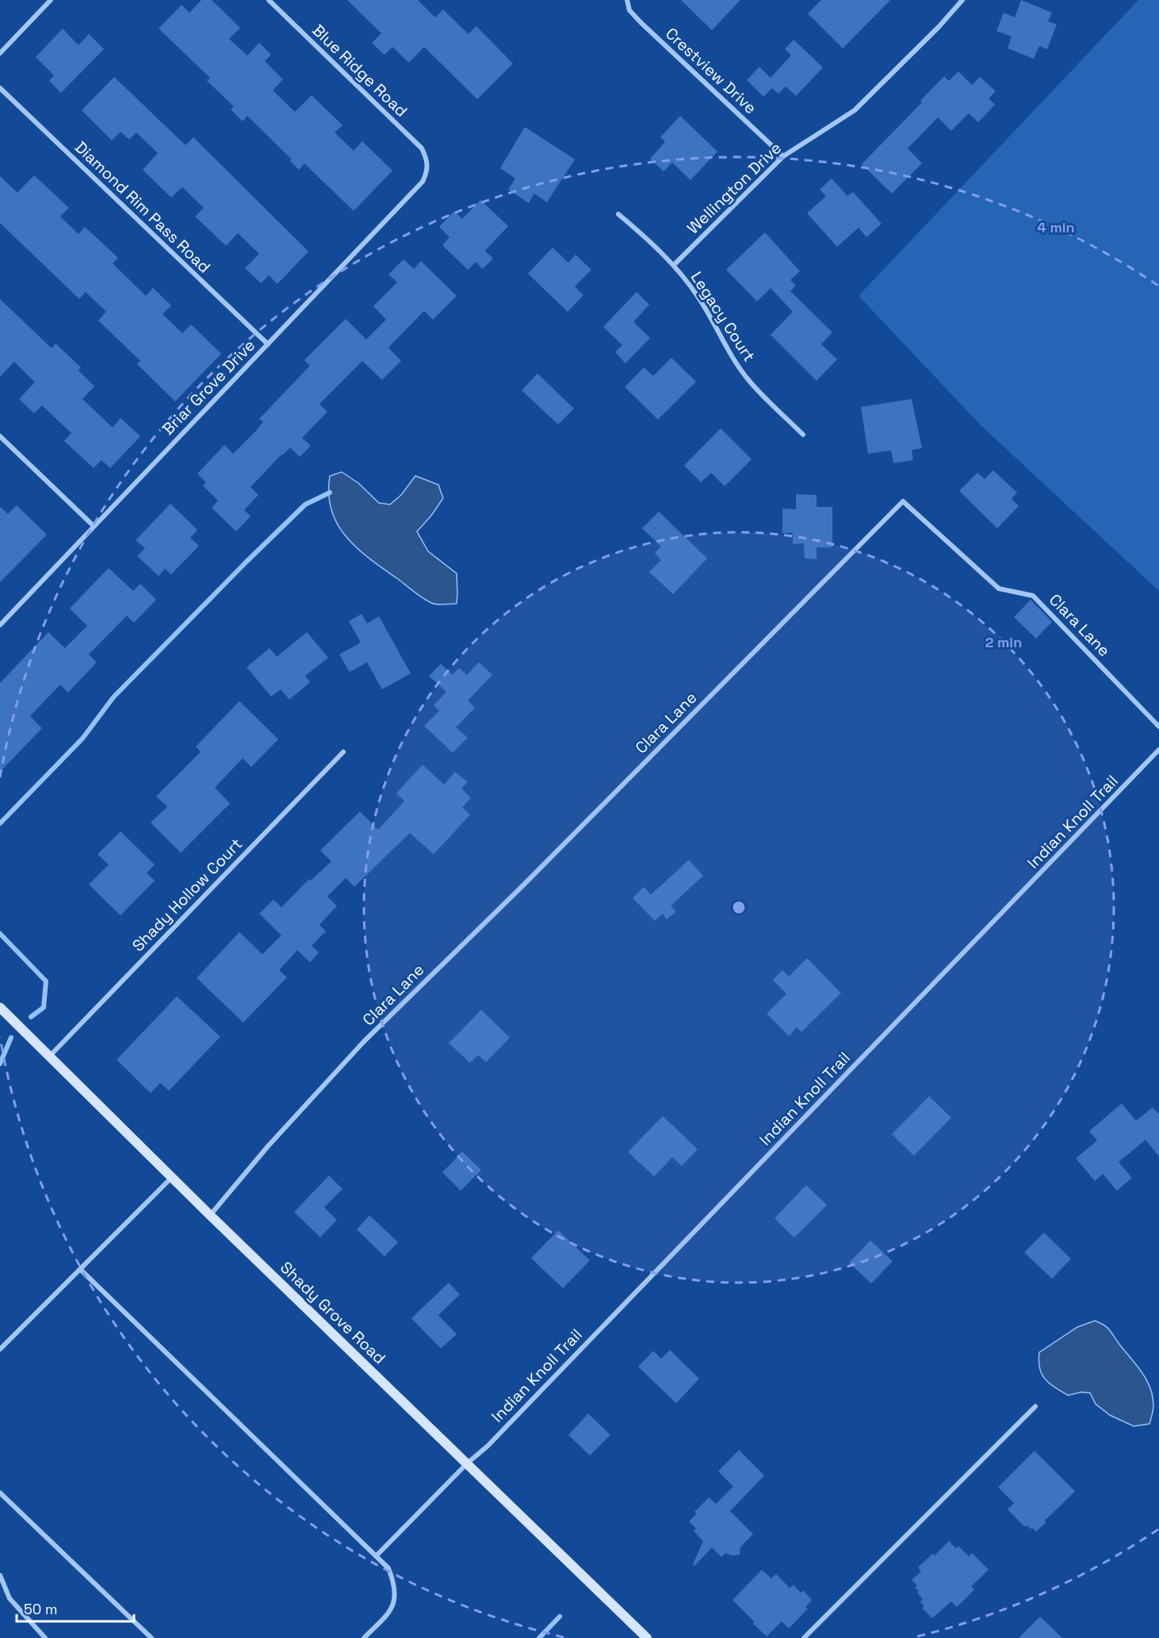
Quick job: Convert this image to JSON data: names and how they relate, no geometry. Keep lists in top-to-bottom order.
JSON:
{
  "streets": {
    "street": [
      "Blue Ridge Road",
      "Crestview Drive",
      "Wellington Drive",
      "Diamond Rim Pass Road",
      "Legacy Court",
      "Briar Grove Drive",
      "Clara Lane",
      "Indian Knoll Trail",
      "Shady Hollow Court",
      "Shady Grove Road"
    ]
  },
  "crossings": [
    ["Blue Ridge Road", "Briar Grove Drive"],
    ["Crestview Drive", "Wellington Drive"],
    ["Wellington Drive", "Legacy Court"],
    ["Diamond Rim Pass Road", "Briar Grove Drive"],
    ["Clara Lane", "Shady Grove Road"],
    ["Indian Knoll Trail", "Shady Grove Road"],
    ["Shady Hollow Court", "Shady Grove Road"]
  ],
  "scale_bar": "50 m",
  "rings": ["4 min", "2 min"]
}
